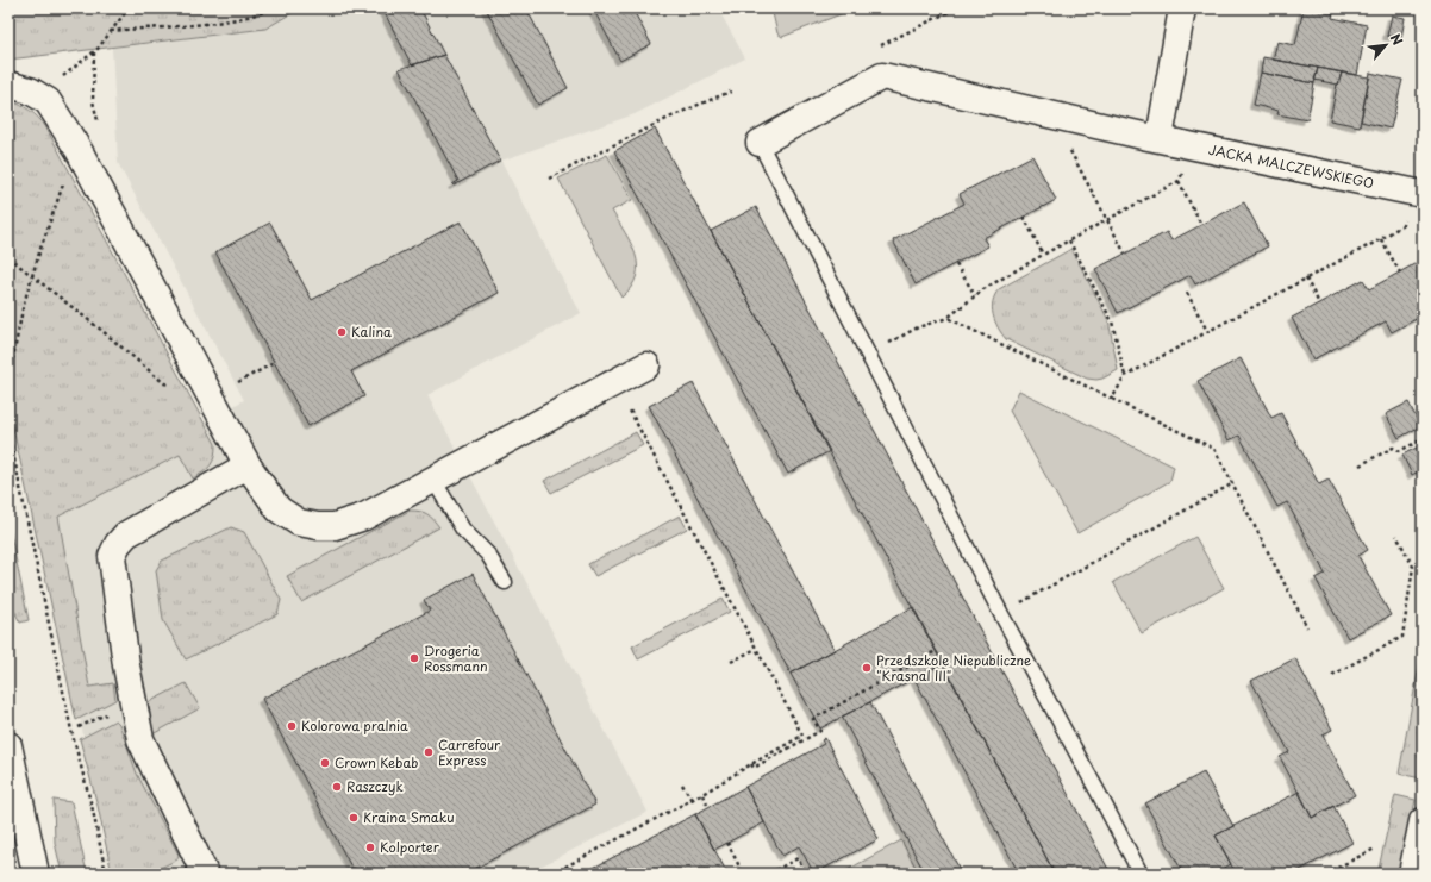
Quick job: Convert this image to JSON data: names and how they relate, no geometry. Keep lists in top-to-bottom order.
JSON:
{
  "streets": {
    "street": ["JACKA MALCZEWSKIEGO"]
  },
  "places": [
    "Kalina",
    "Drogeria Rossmann",
    "Przedszkole Niepubliczne \"Krasnal III\"",
    "Kolorowa pralnia",
    "Carrefour Express",
    "Crown Kebab",
    "Raszczyk",
    "Kraina Smaku",
    "Kolporter"
  ],
  "north": "top right"
}
